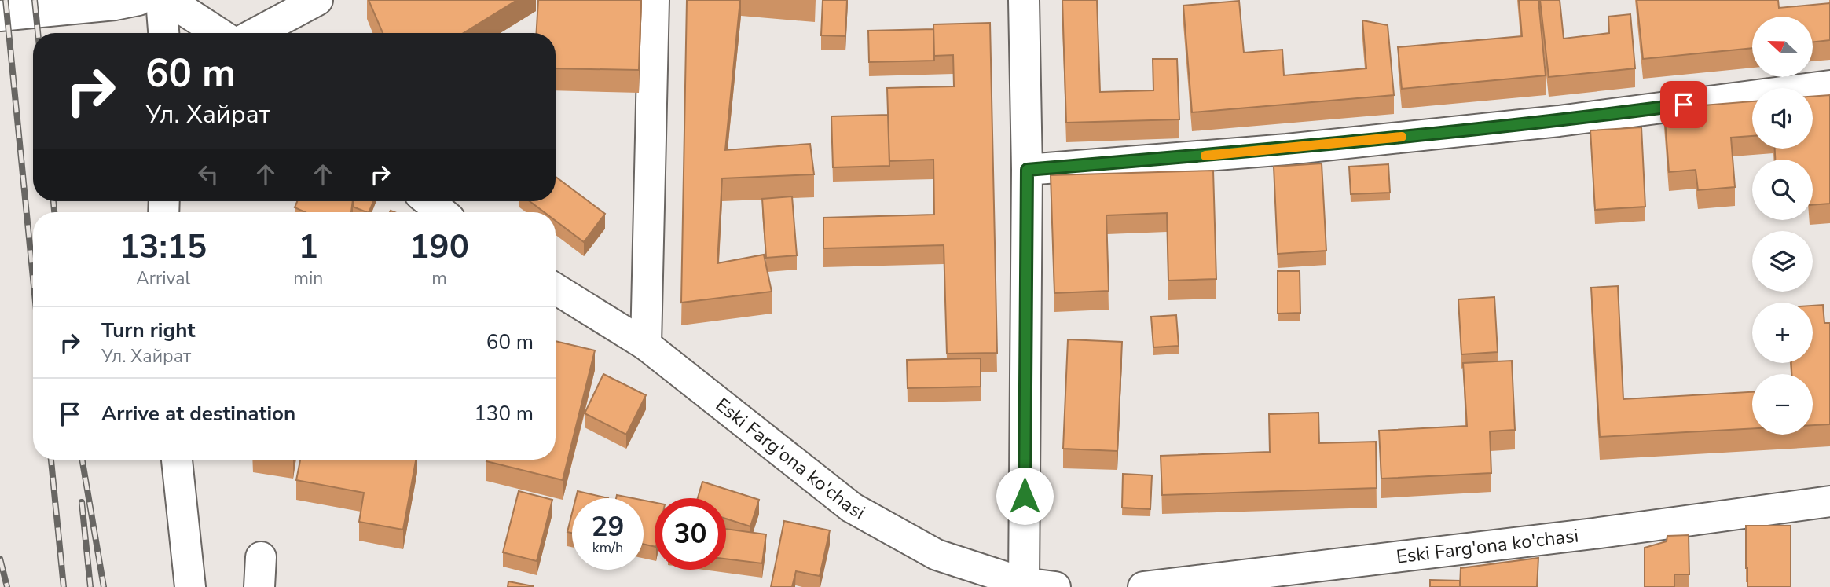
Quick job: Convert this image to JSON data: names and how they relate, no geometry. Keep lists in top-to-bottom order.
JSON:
{
  "streets": {
    "street": ["Eski Farg'ona ko'chasi"]
  },
  "north": "left",
  "page": {
    "map_buttons": ["+", "−"],
    "turn": ["60 m", "Ул. Хайрат"],
    "eta": [
      "13:15",
      "Arrival",
      "1",
      "min",
      "190",
      "m"
    ],
    "list": [
      {
        "name": "Turn right",
        "note": "Ул. Хайрат",
        "value": "60 m"
      },
      {
        "name": "Arrive at destination",
        "value": "130 m"
      }
    ],
    "speed": "29 km/h",
    "limit": "30"
  }
}
